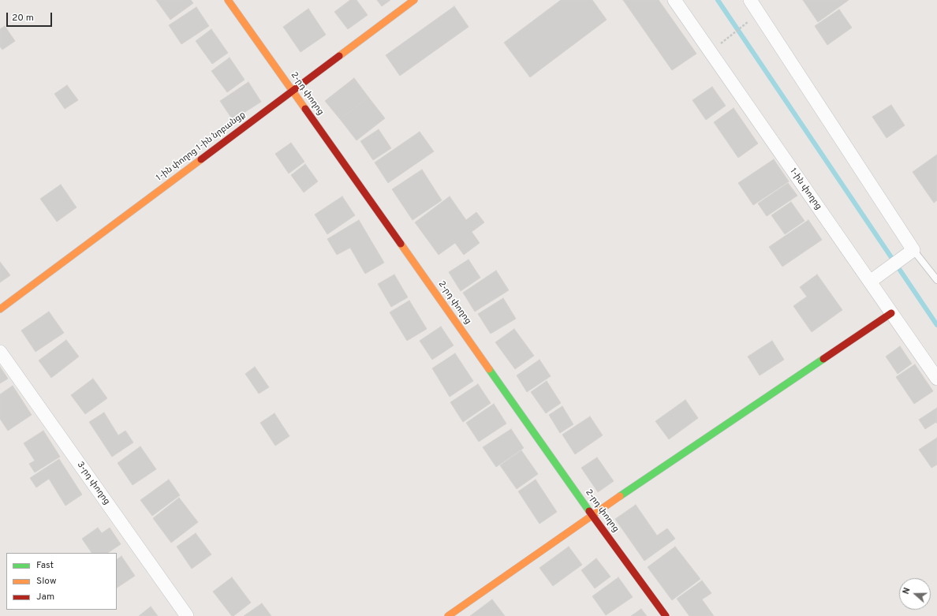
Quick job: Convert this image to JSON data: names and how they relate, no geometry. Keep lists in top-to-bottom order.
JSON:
{
  "streets": {
    "street": [
      "2-րդ փողոց",
      "1-ին փողոց 1-ին նրբանցք",
      "1-ին փողոց",
      "3-րդ փողոց"
    ]
  },
  "crossings": [
    ["2-րդ փողոց", "1-ին փողոց 1-ին նրբանցք"]
  ],
  "legend": ["Fast", "Slow", "Jam"],
  "scale_bar": "20 m",
  "north": "left"
}
